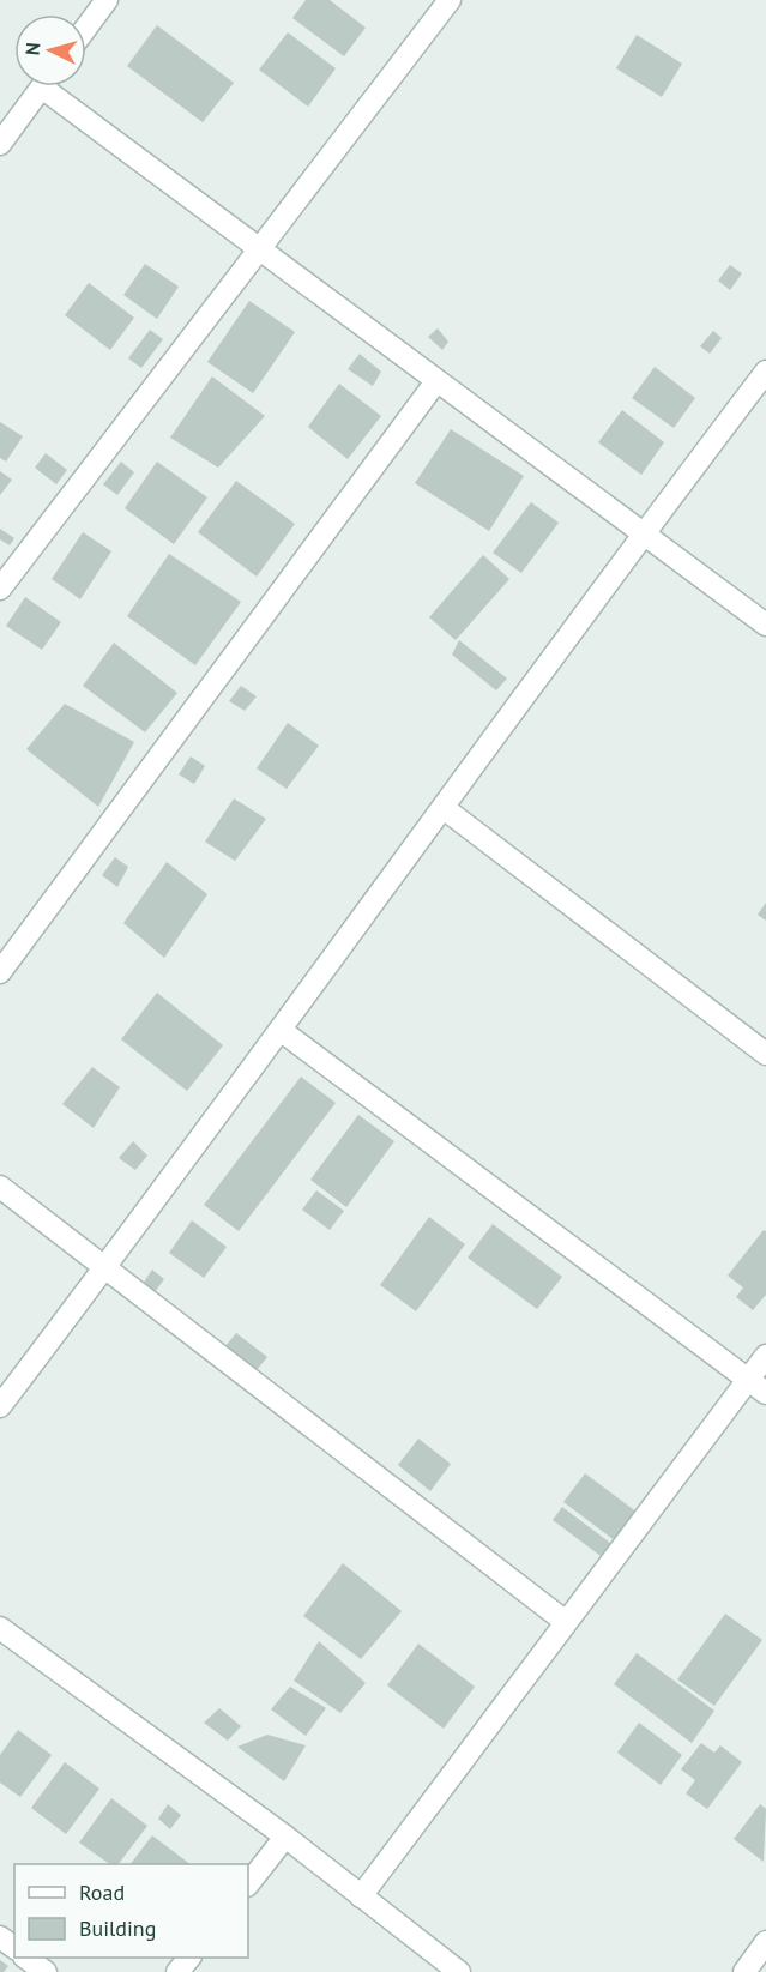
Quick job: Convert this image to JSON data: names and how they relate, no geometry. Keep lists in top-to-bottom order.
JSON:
{
  "legend": ["Road", "Building"],
  "north": "left"
}
